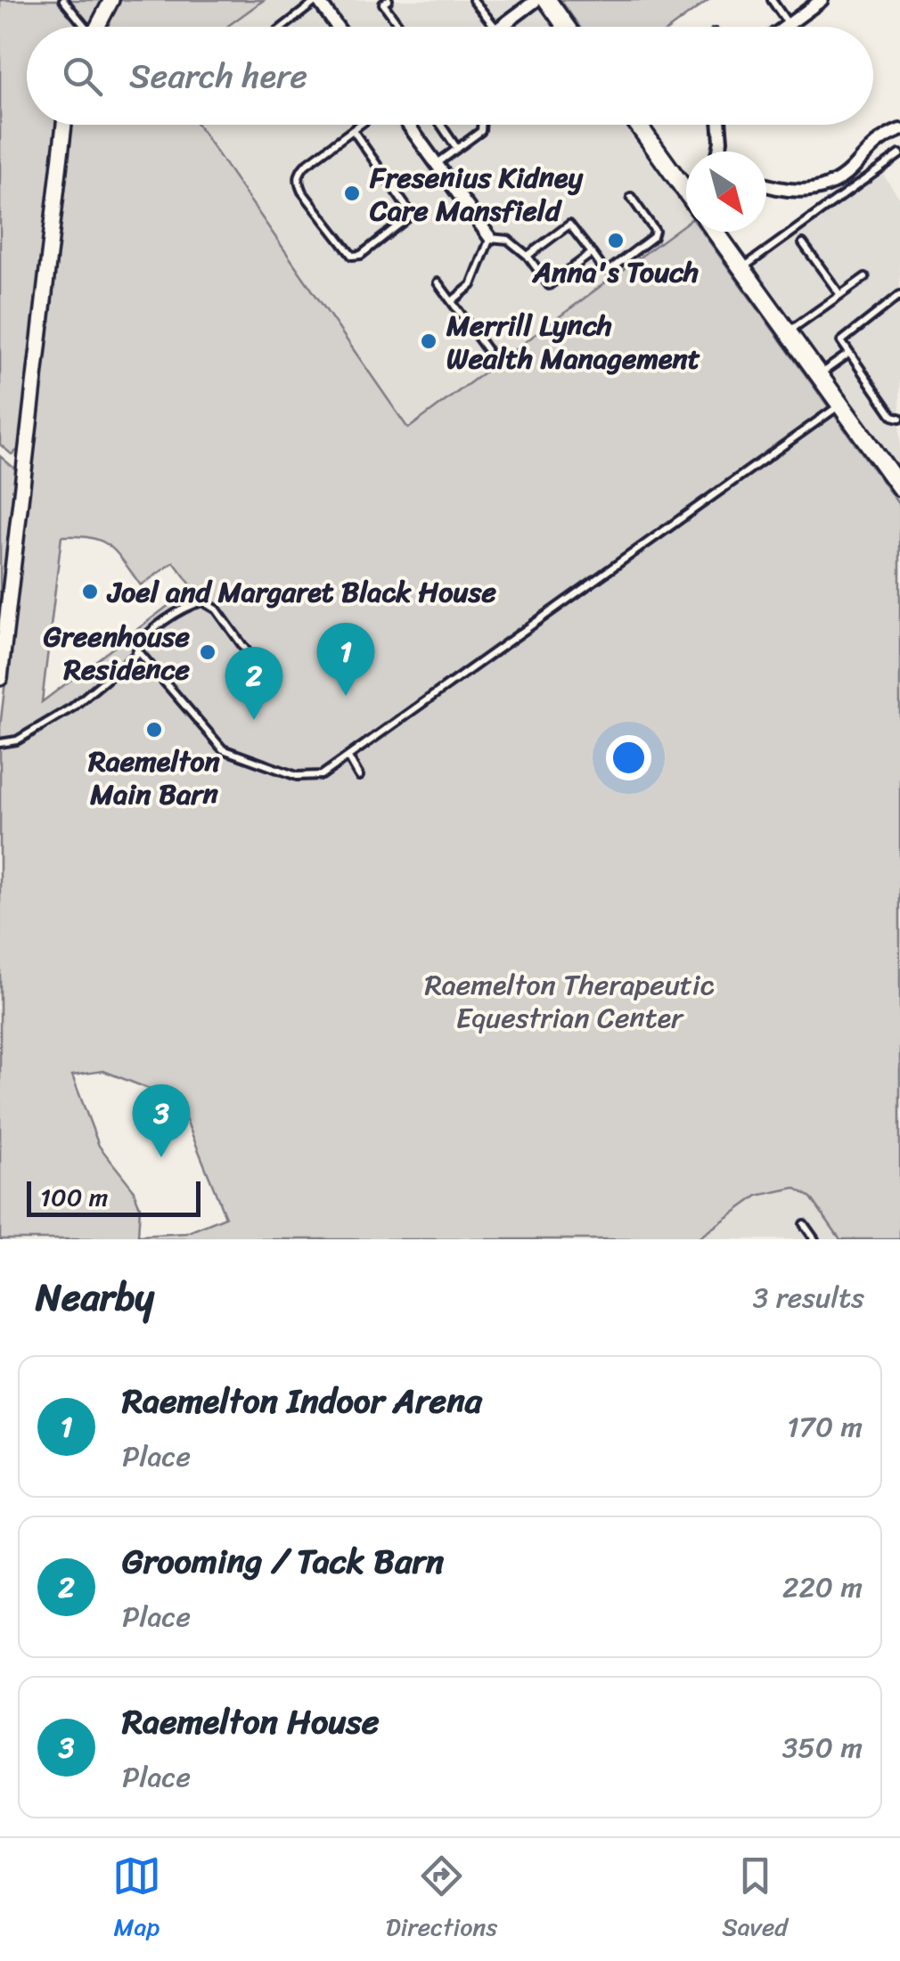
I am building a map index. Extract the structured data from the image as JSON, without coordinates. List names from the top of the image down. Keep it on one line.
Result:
{"parks":["Raemelton Therapeutic Equestrian Center"],"places":["Fresenius Kidney Care Mansfield","Anna's Touch","Merrill Lynch Wealth Management","Joel and Margaret Black House","Greenhouse Residence","Raemelton Main Barn"],"scale_bar":"100 m","north":"bottom right","page":{"search":"Search here","pins":["1","2","3"],"scale":"100 m","heading":["Nearby","3 results"],"list":[{"mark":"1","name":"Raemelton Indoor Arena","note":"Place","value":"170 m"},{"mark":"2","name":"Grooming / Tack Barn","note":"Place","value":"220 m"},{"mark":"3","name":"Raemelton House","note":"Place","value":"350 m"}],"nav":["Map","Directions","Saved"]}}
